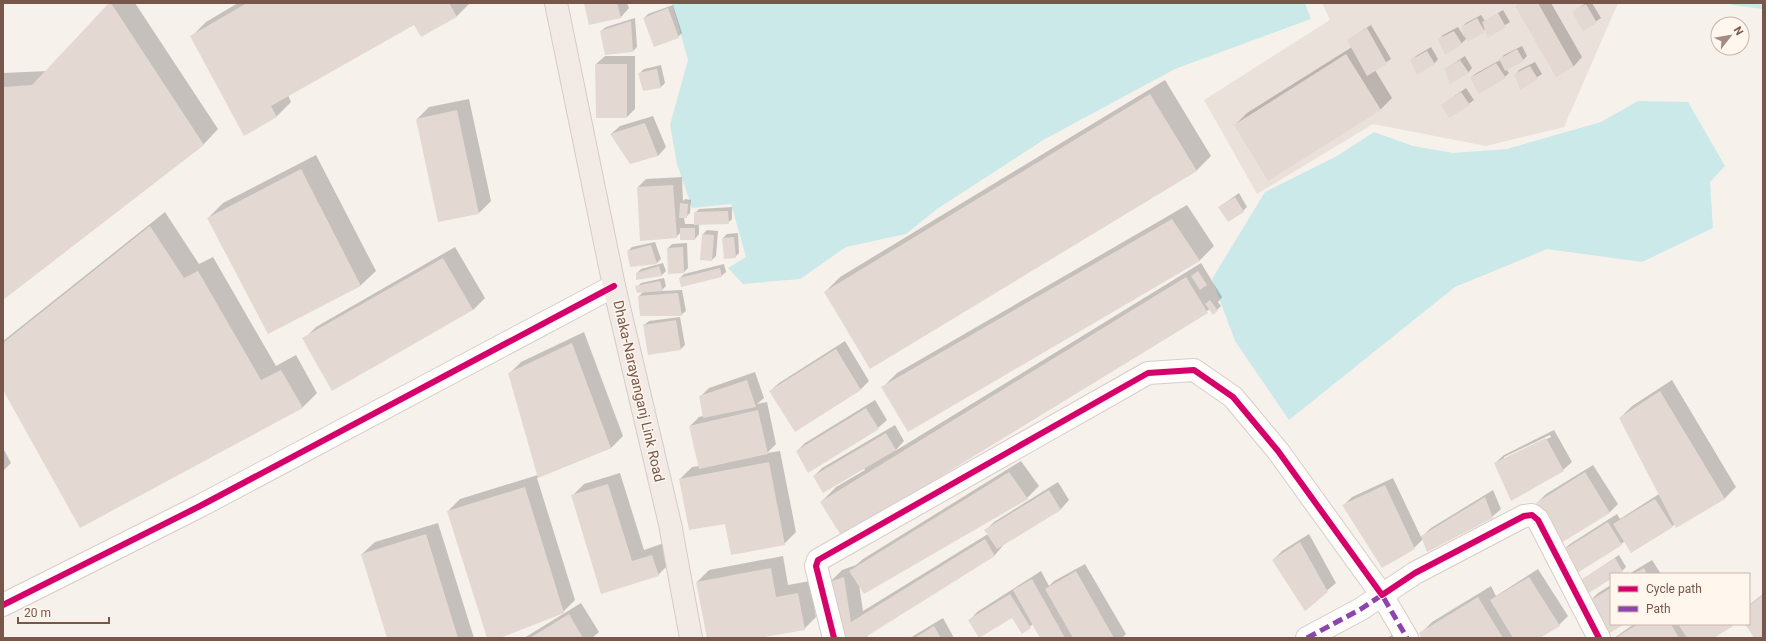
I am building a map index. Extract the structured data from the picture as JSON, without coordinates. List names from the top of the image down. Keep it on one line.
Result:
{"streets":{"highway":["Dhaka-Narayanganj Link Road"]},"legend":["Cycle path","Path"],"scale_bar":"20 m","north":"top right"}
